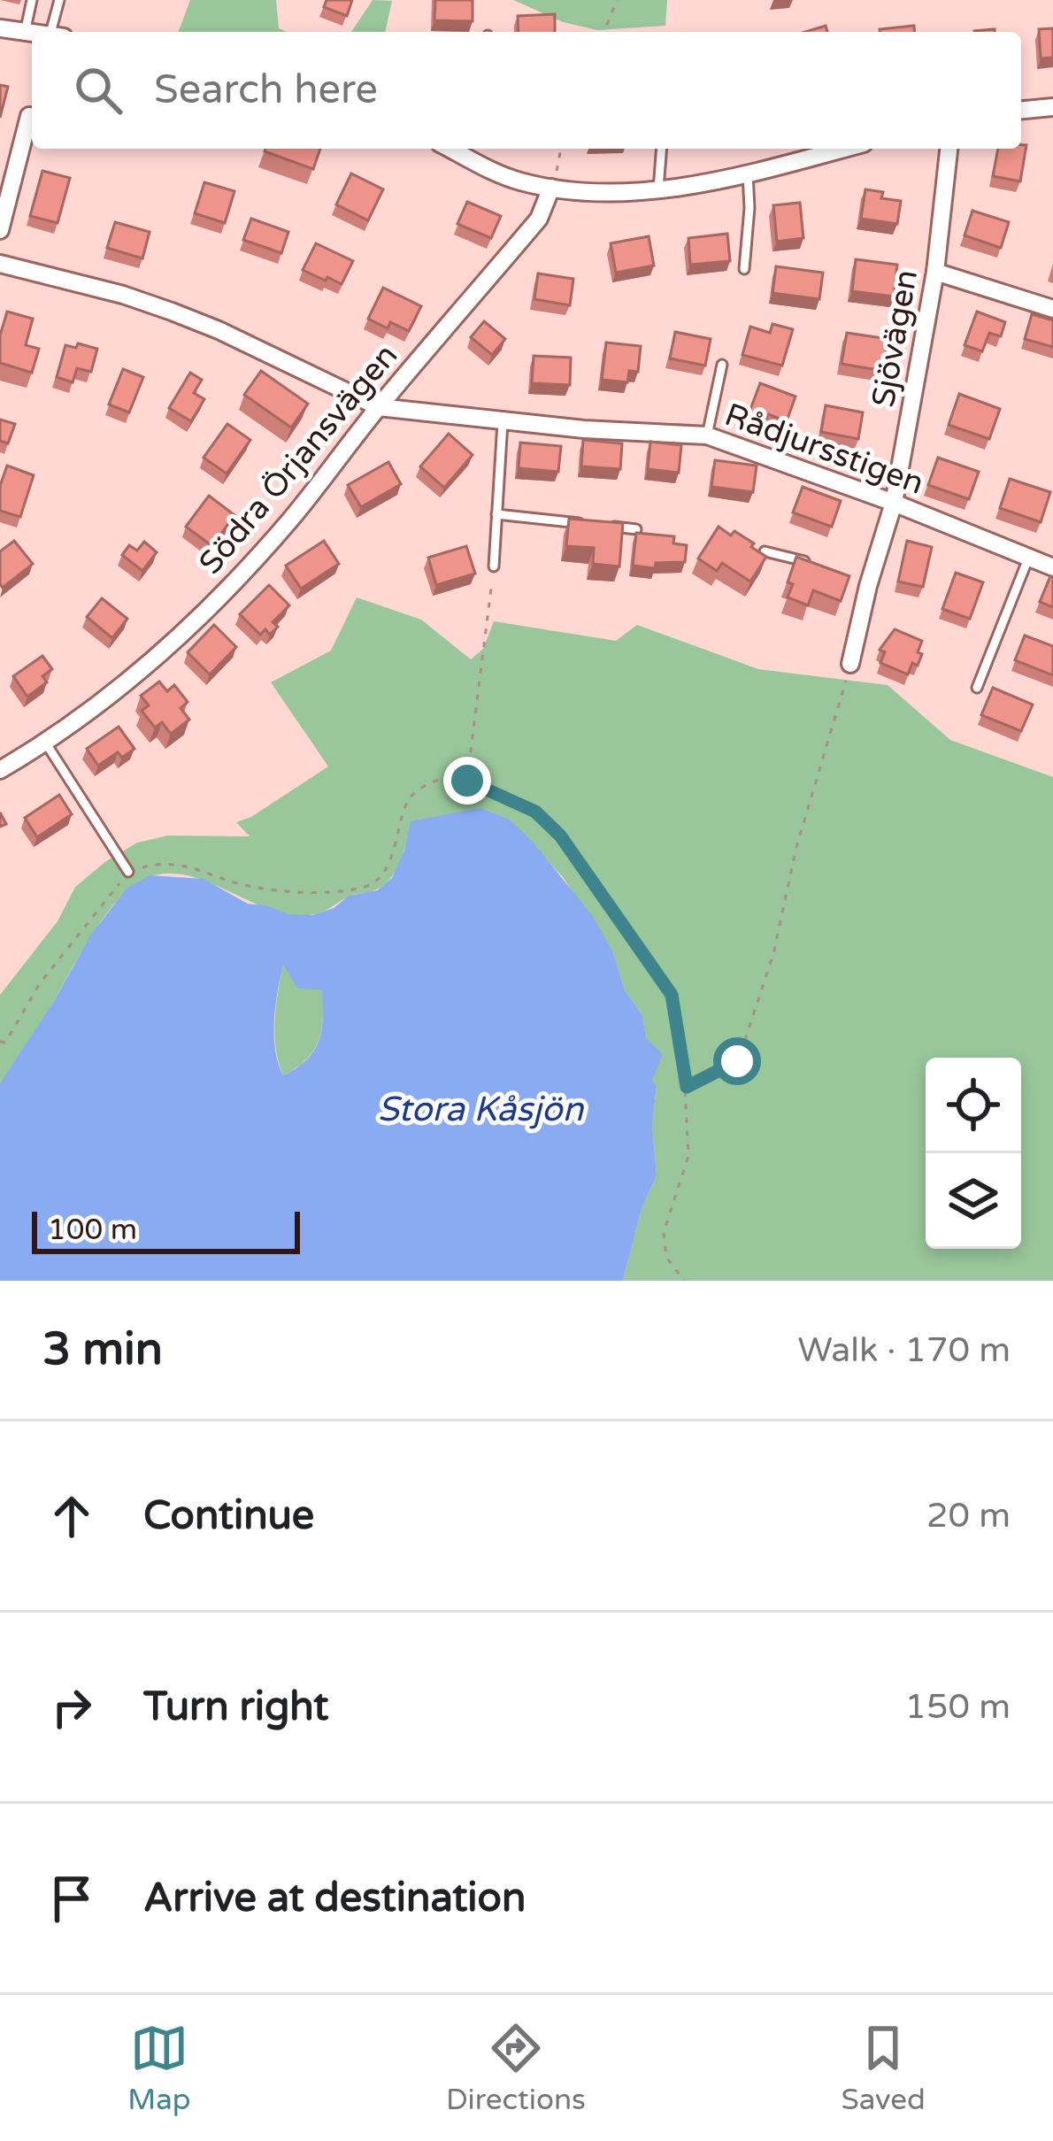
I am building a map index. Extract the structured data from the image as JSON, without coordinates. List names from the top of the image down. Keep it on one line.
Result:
{"streets":{"street":["Sjövägen","Rådjursstigen","Södra Örjansvägen"]},"crossings":[["Sjövägen","Rådjursstigen"],["Rådjursstigen","Södra Örjansvägen"]],"water":["Stora Kåsjön"],"scale_bar":"100 m","page":{"search":"Search here","scale":"100 m","heading":["3 min","Walk · 170 m"],"list":[["Continue","20 m"],["Turn right","150 m"],"Arrive at destination"],"nav":["Map","Directions","Saved"]}}
